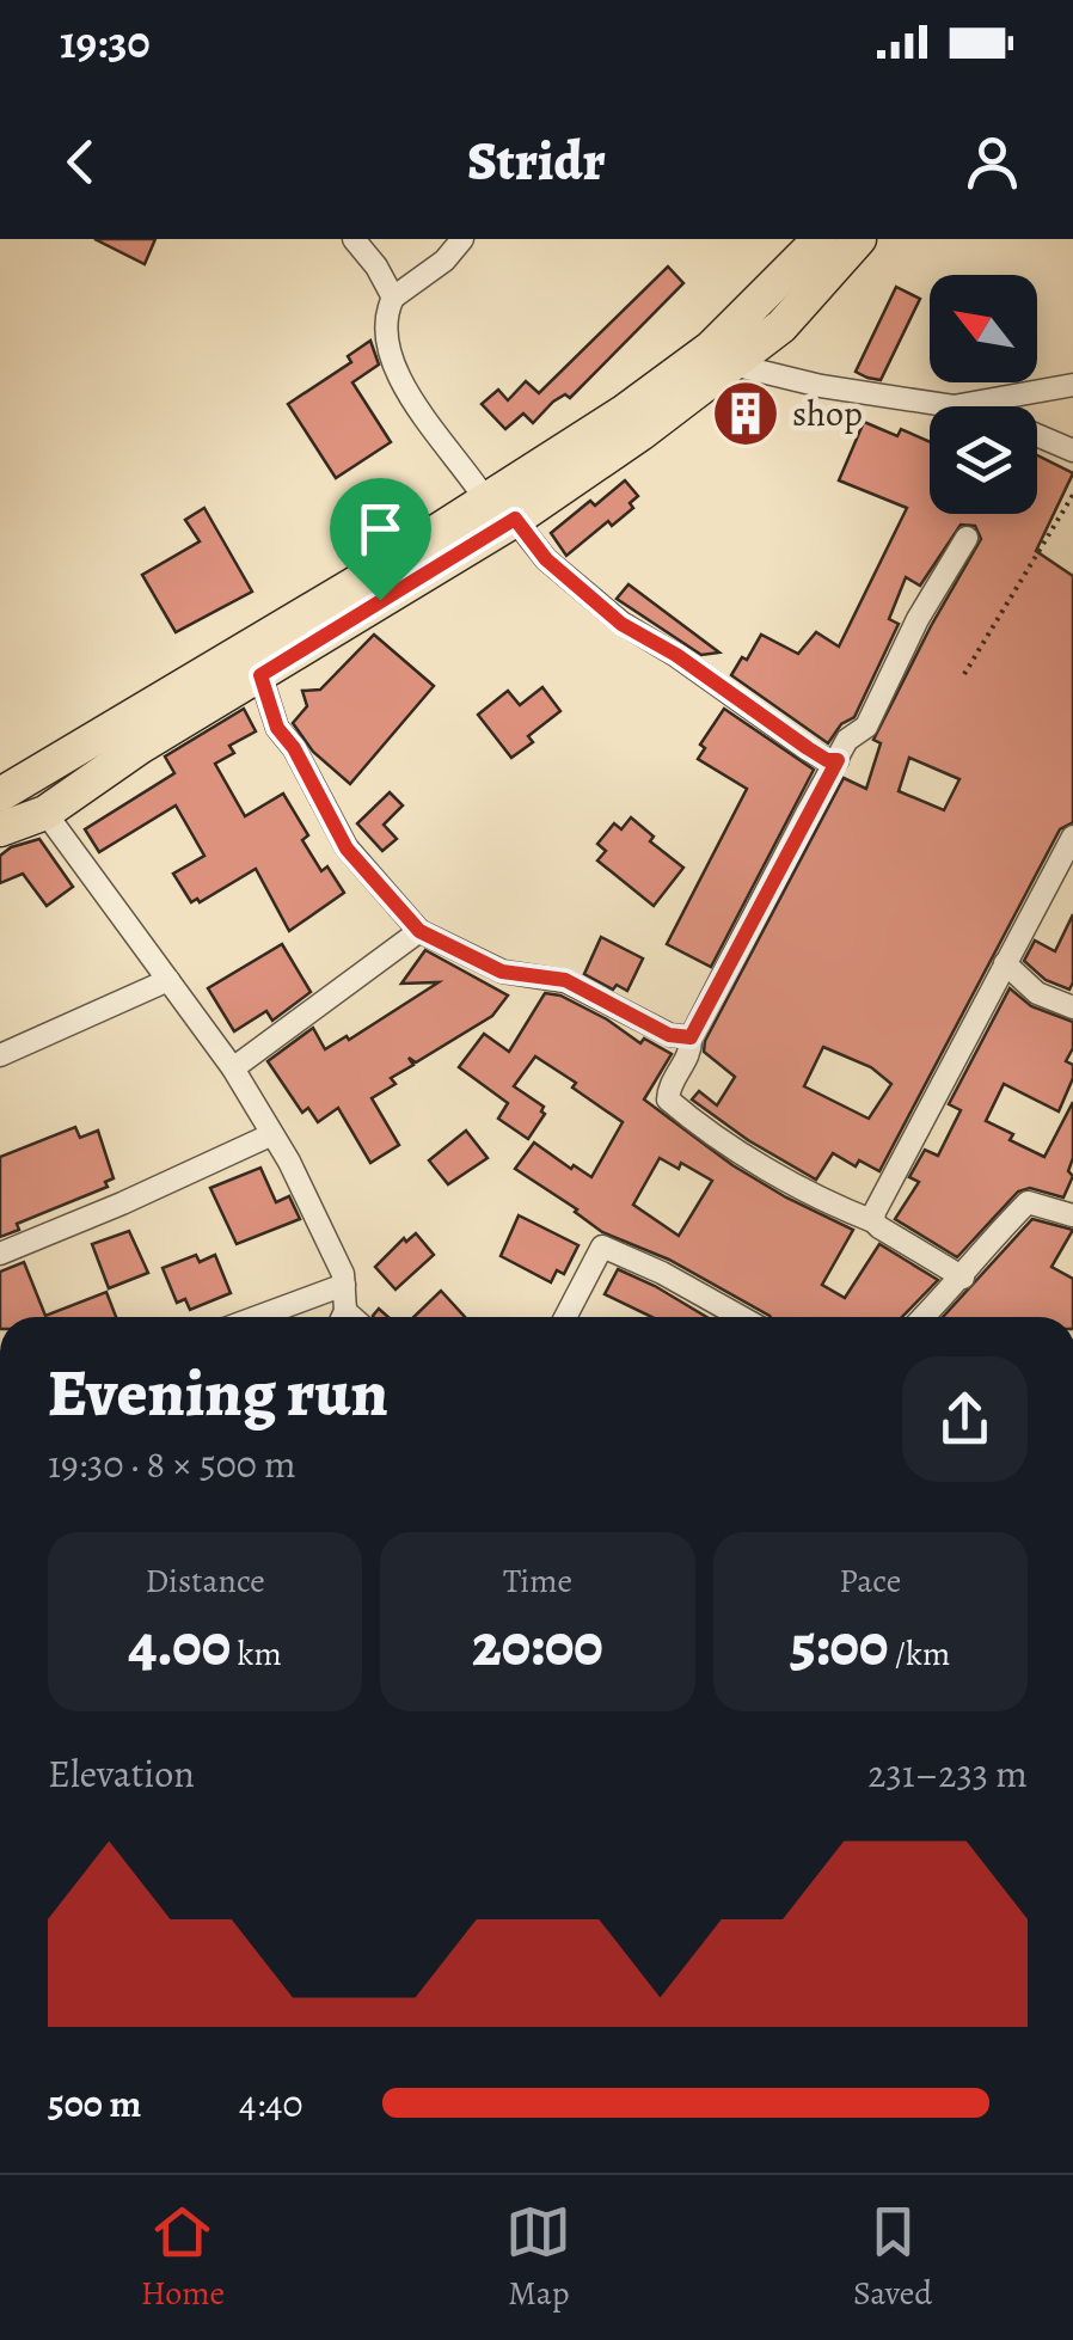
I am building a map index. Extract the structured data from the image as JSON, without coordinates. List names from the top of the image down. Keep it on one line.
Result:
{"places":{"building":["shop"]},"north":"top left","page":{"status":"19:30","header":"Stridr","heading":["Evening run","19:30 · 8 × 500 m"],"stats":[["Distance","4.00 km"],["Time","20:00"],["Pace","5:00 /km"]],"chart":["Elevation","231–233 m"],"list":[{"name":"500 m","note":"4:40"}],"tabs":["Home","Map","Saved"]}}
